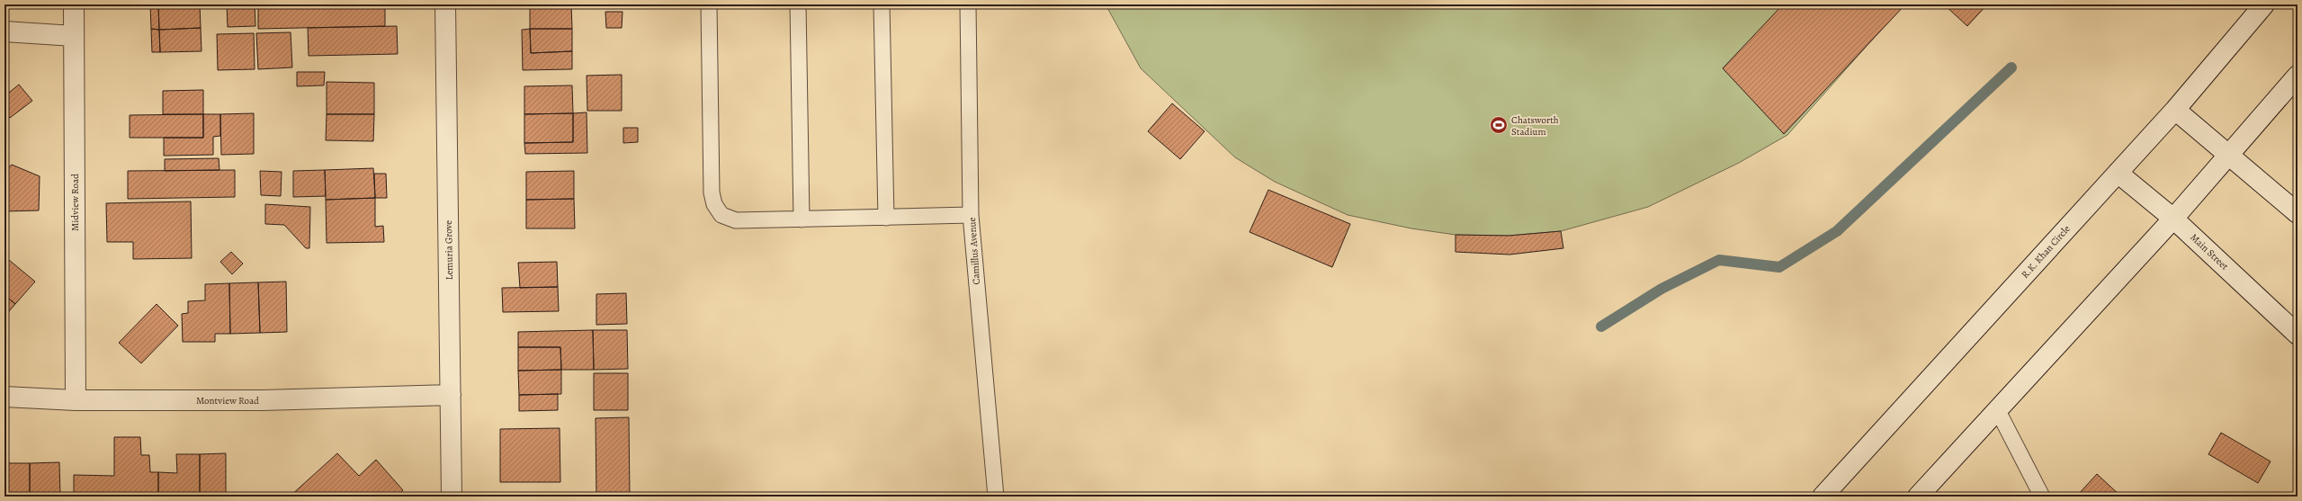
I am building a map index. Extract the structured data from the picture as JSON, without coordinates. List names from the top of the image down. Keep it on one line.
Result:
{"streets":{"street":["Midview Road","Lemuria Grove","R.K. Khan Circle","Main Street","Montview Road"],"lane":["Camillus Avenue"]},"crossings":[["Midview Road","Montview Road"],["Lemuria Grove","Montview Road"],["R.K. Khan Circle","Main Street"]],"places":{"sports":["Chatsworth Stadium"]}}
